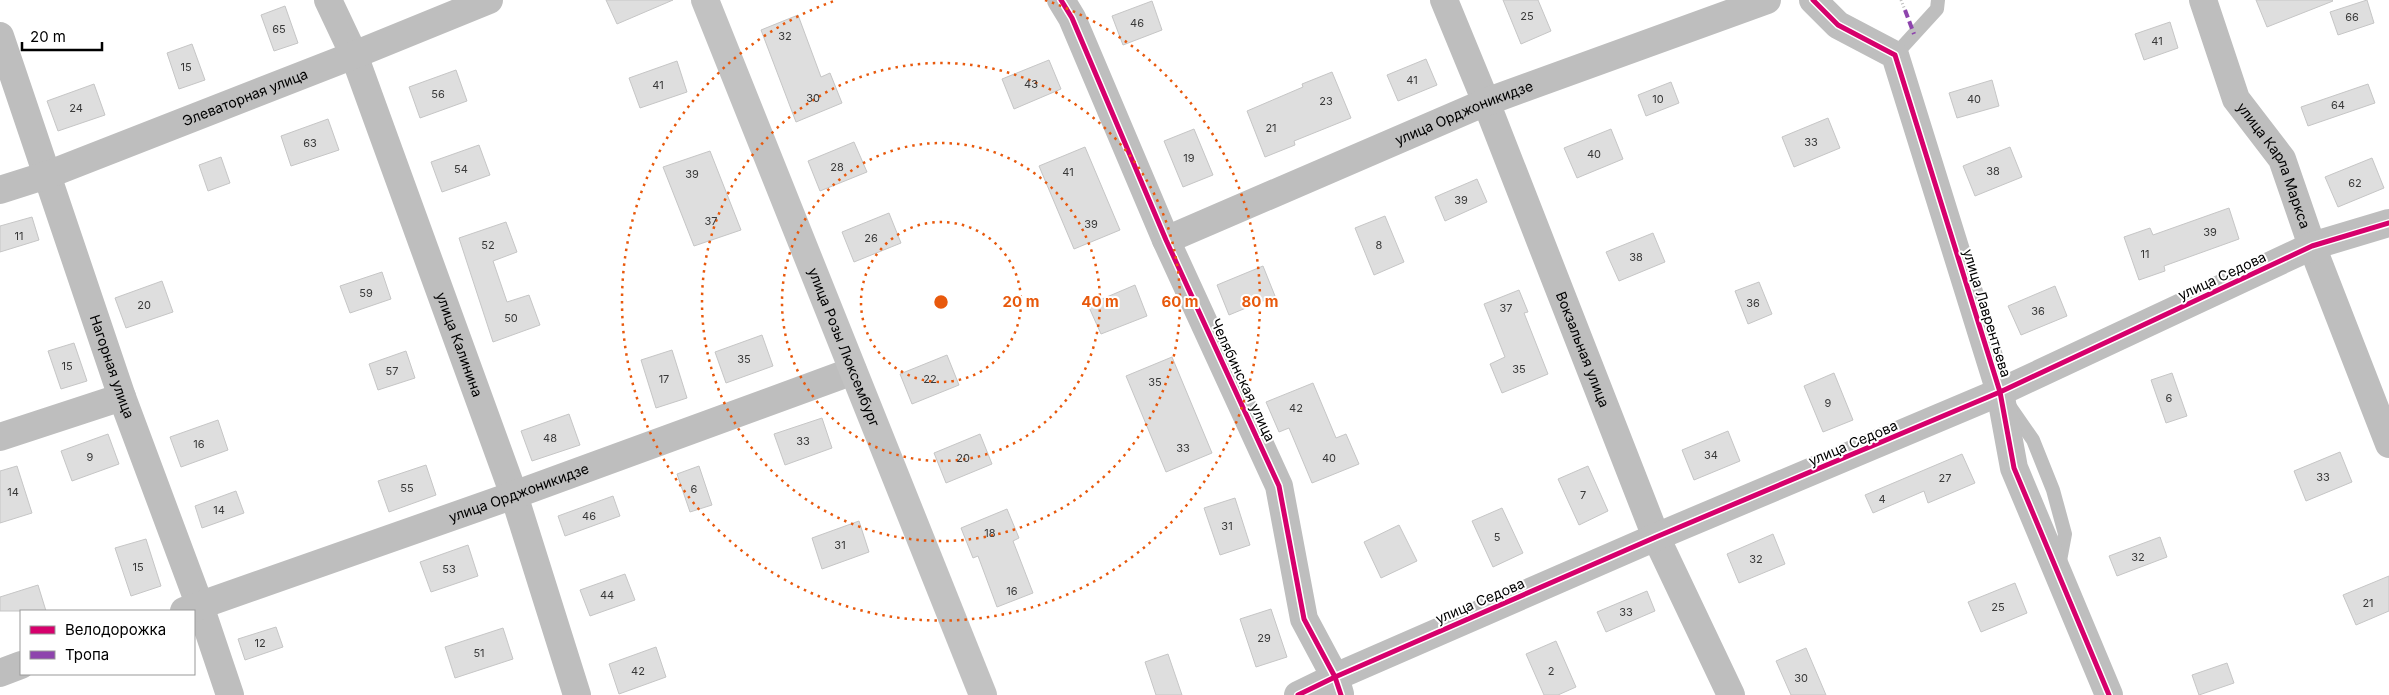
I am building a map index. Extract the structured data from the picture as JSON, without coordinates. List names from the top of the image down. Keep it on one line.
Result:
{"streets":{"street":["Элеваторная улица","улица Орджоникидзе","улица Карла Маркса","улица Седова","улица Лаврентьева","улица Калинина","улица Розы Люксембург","Вокзальная улица","Нагорная улица","Челябинская улица"]},"crossings":[["Элеваторная улица","улица Калинина"],["Элеваторная улица","Нагорная улица"],["улица Орджоникидзе","улица Калинина"],["улица Орджоникидзе","улица Розы Люксембург"],["улица Орджоникидзе","Вокзальная улица"],["улица Орджоникидзе","Нагорная улица"],["улица Орджоникидзе","Челябинская улица"],["улица Карла Маркса","улица Седова"],["улица Седова","улица Лаврентьева"],["улица Седова","Вокзальная улица"],["улица Седова","Челябинская улица"]],"house_numbers":["25","66","46","65","32","41","15","41","43","41","56","30","10","40","23","64","24","21","33","63","40","19","28","54","38","41","39","62","39","37","39","39","11","26","52","8","11","38","59","36","20","37","36","50","35","15","35","57","17","22","35","6","9","42","48","33","16","33","34","9","20","40","33","27","55","6","14","7","4","14","46","31","18","5","31","32","32","15","53","16","44","21","25","33","29","12","51","42","2","30"],"legend":["Велодорожка","Тропа"],"scale_bar":"20 m","rings":["20 m","40 m","60 m","80 m"]}
